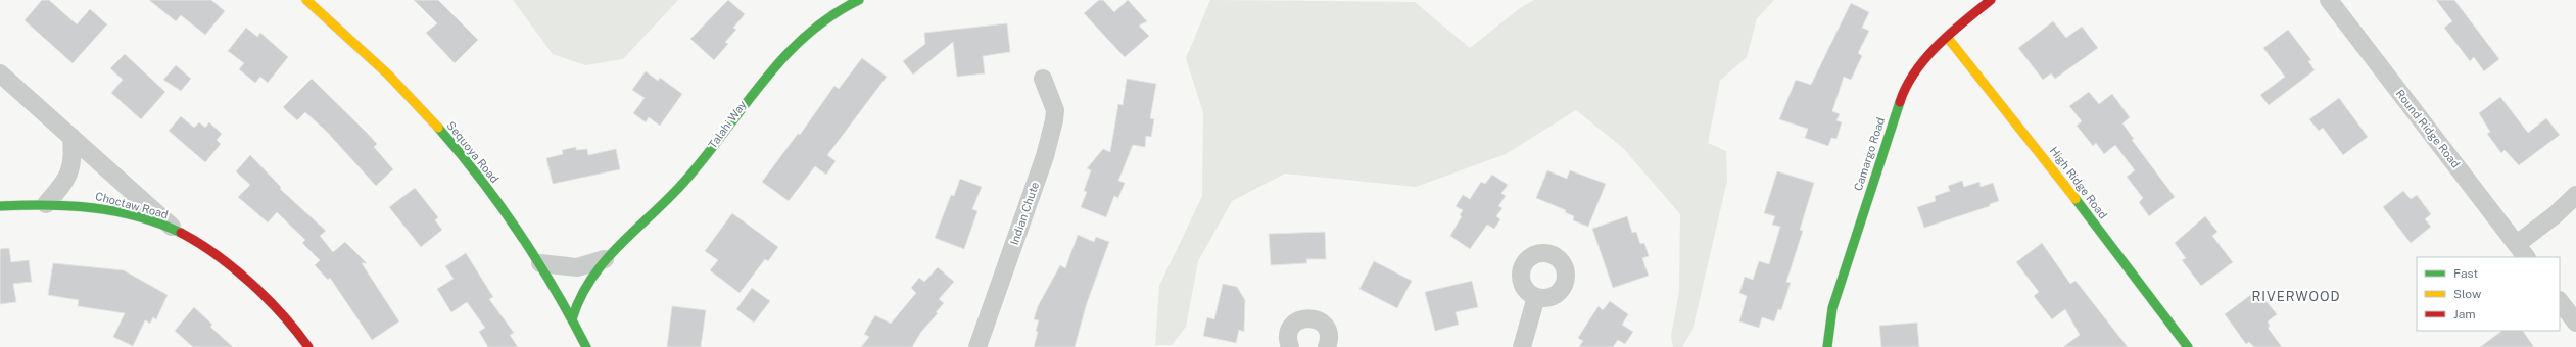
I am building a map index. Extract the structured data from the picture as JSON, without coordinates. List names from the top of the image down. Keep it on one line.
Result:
{"streets":{"street":["Talahi Way","Round Ridge Road","Sequoya Road","Camargo Road","High Ridge Road","Choctaw Road","Indian Chute"]},"crossings":[["Talahi Way","Sequoya Road"],["Camargo Road","High Ridge Road"]],"districts":["RIVERWOOD"],"legend":["Fast","Slow","Jam"]}
